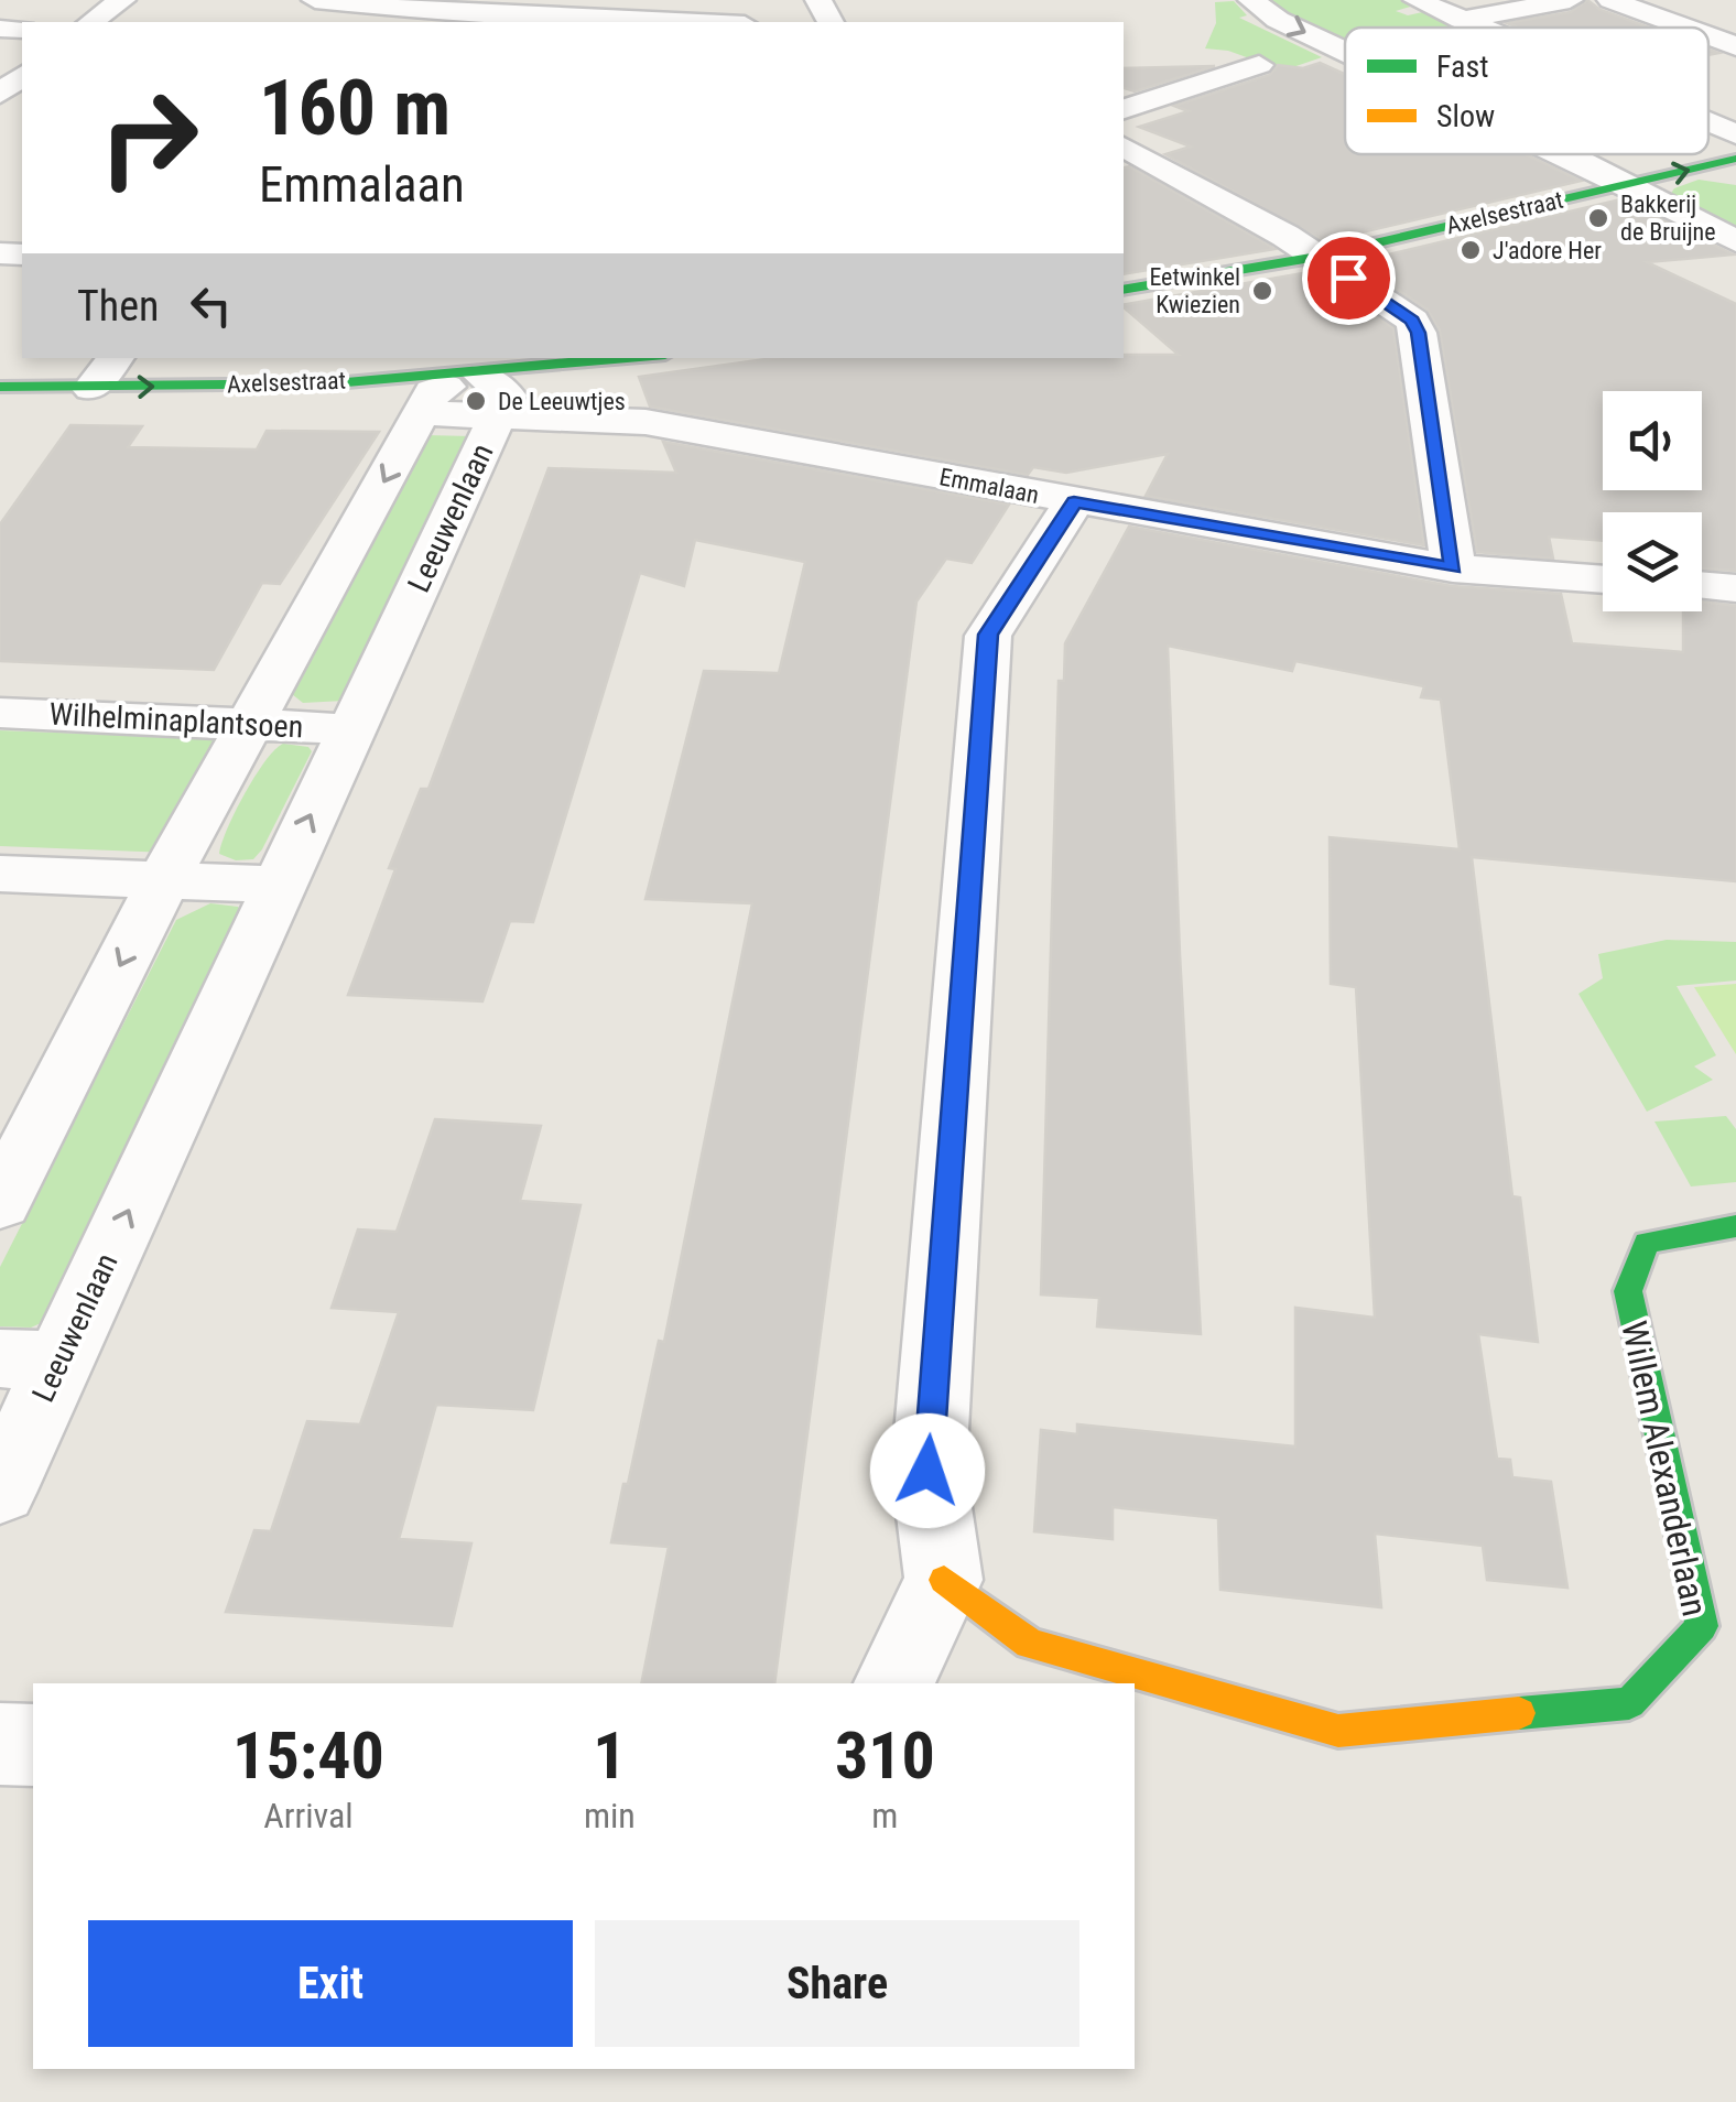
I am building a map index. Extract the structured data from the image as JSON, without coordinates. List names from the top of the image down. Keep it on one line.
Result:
{"streets":{"street":["Axelsestraat","Emmalaan","Leeuwenlaan","Wilhelminaplantsoen","Willem Alexanderlaan"]},"crossings":[["Axelsestraat","Emmalaan"],["Axelsestraat","Leeuwenlaan"],["Emmalaan","Leeuwenlaan"],["Leeuwenlaan","Wilhelminaplantsoen"]],"places":["Bakkerij de Bruijne","J'adore Her","Eetwinkel Kwiezien","De Leeuwtjes"],"legend":["Fast","Slow"],"page":{"turn":["160 m","Emmalaan"],"then":"Then","eta":["15:40","Arrival","1","min","310","m"],"buttons":["Exit","Share"]}}
